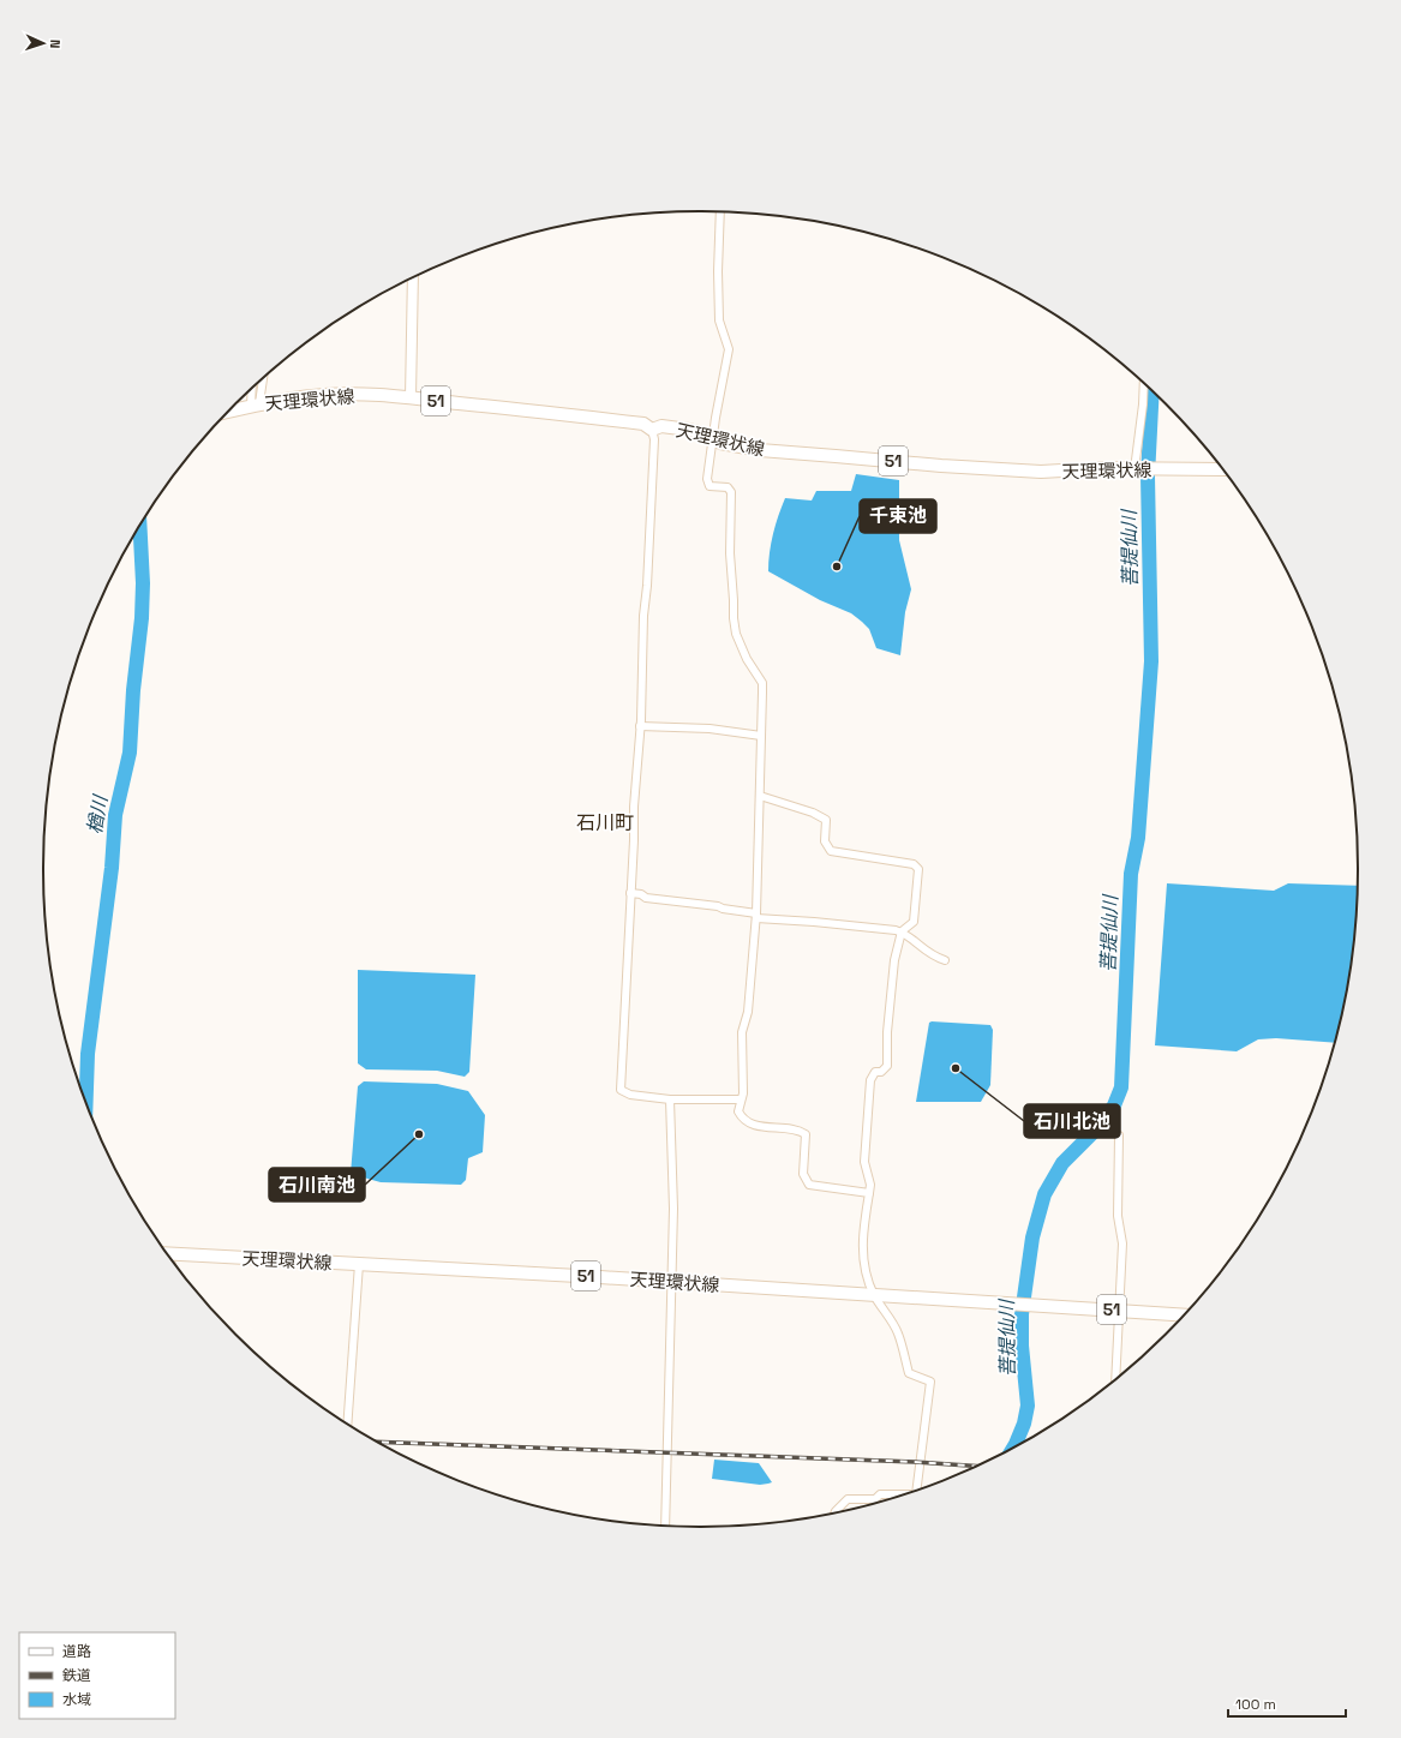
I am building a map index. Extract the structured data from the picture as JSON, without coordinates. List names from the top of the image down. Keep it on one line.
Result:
{"streets":{"main road":["天理環状線","51"]},"districts":["石川町"],"water":["菩提仙川","楢川"],"places":["千束池","石川北池","石川南池"],"legend":["道路","鉄道","水域"],"scale_bar":"100 m","north":"right"}
